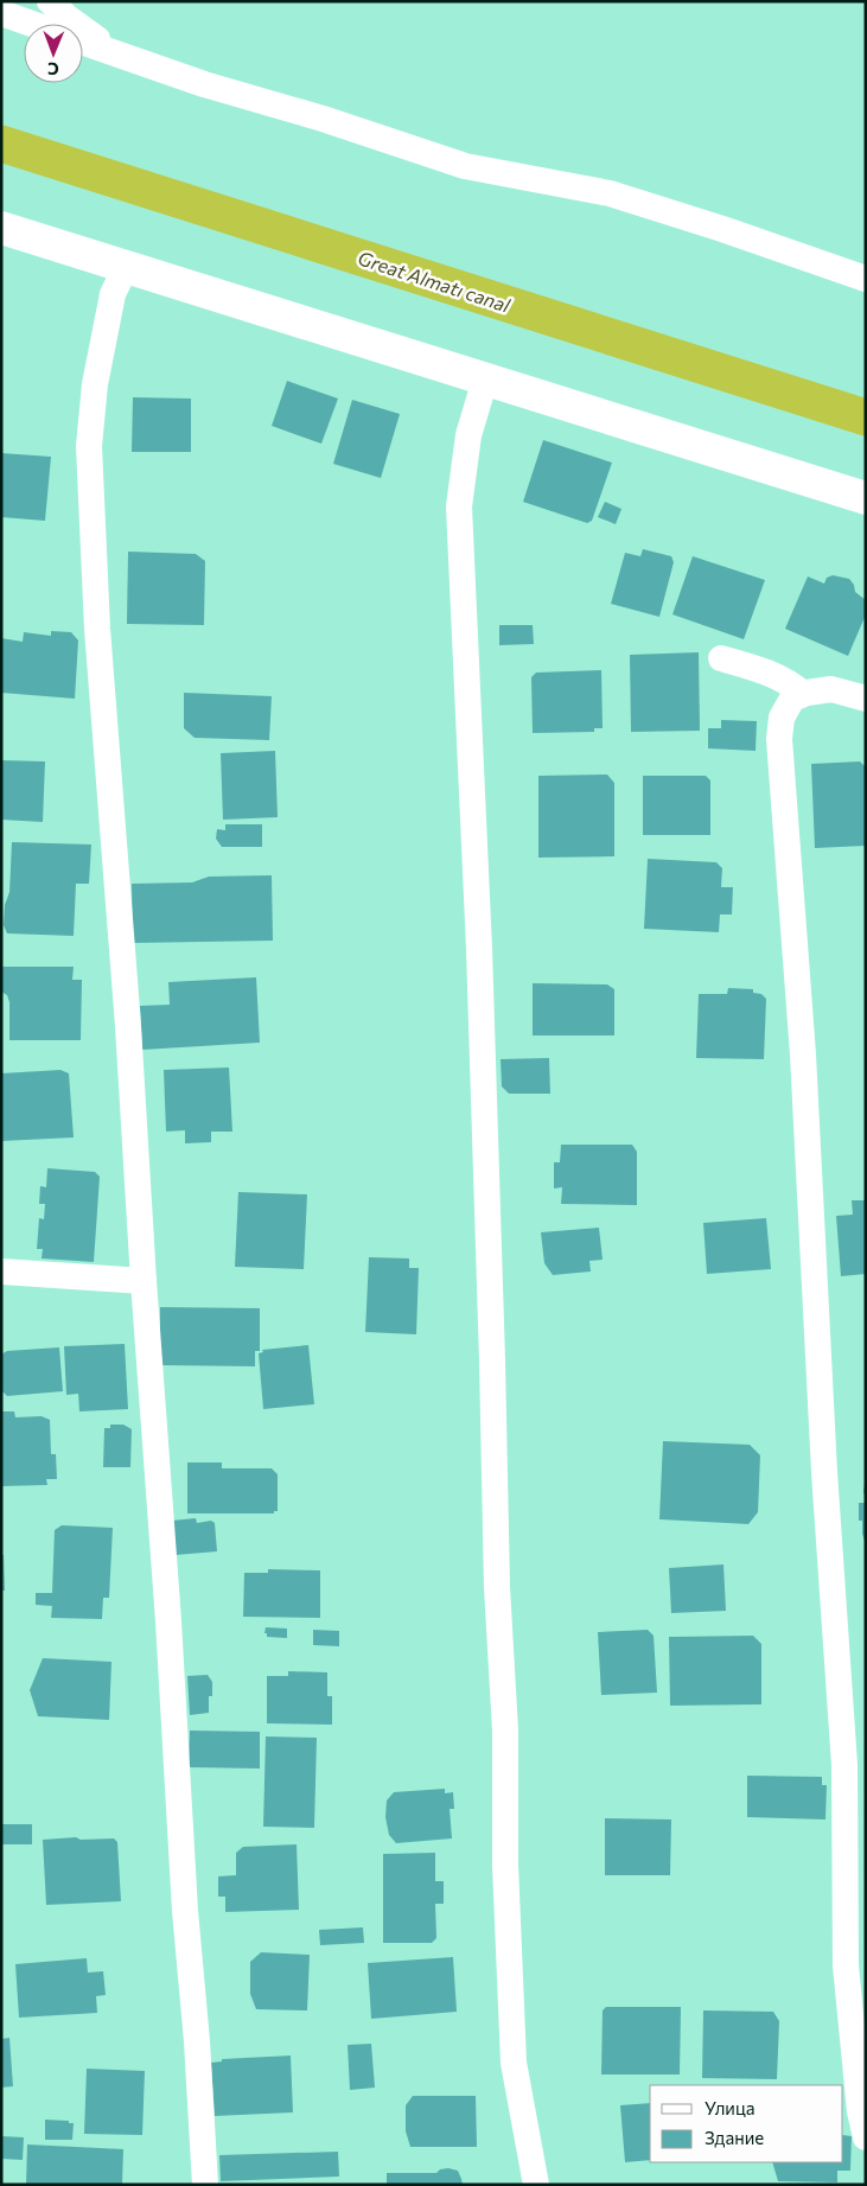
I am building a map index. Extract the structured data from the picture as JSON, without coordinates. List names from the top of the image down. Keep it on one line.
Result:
{"water":["Great Almatı canal"],"legend":["Улица","Здание"],"north":"bottom"}
